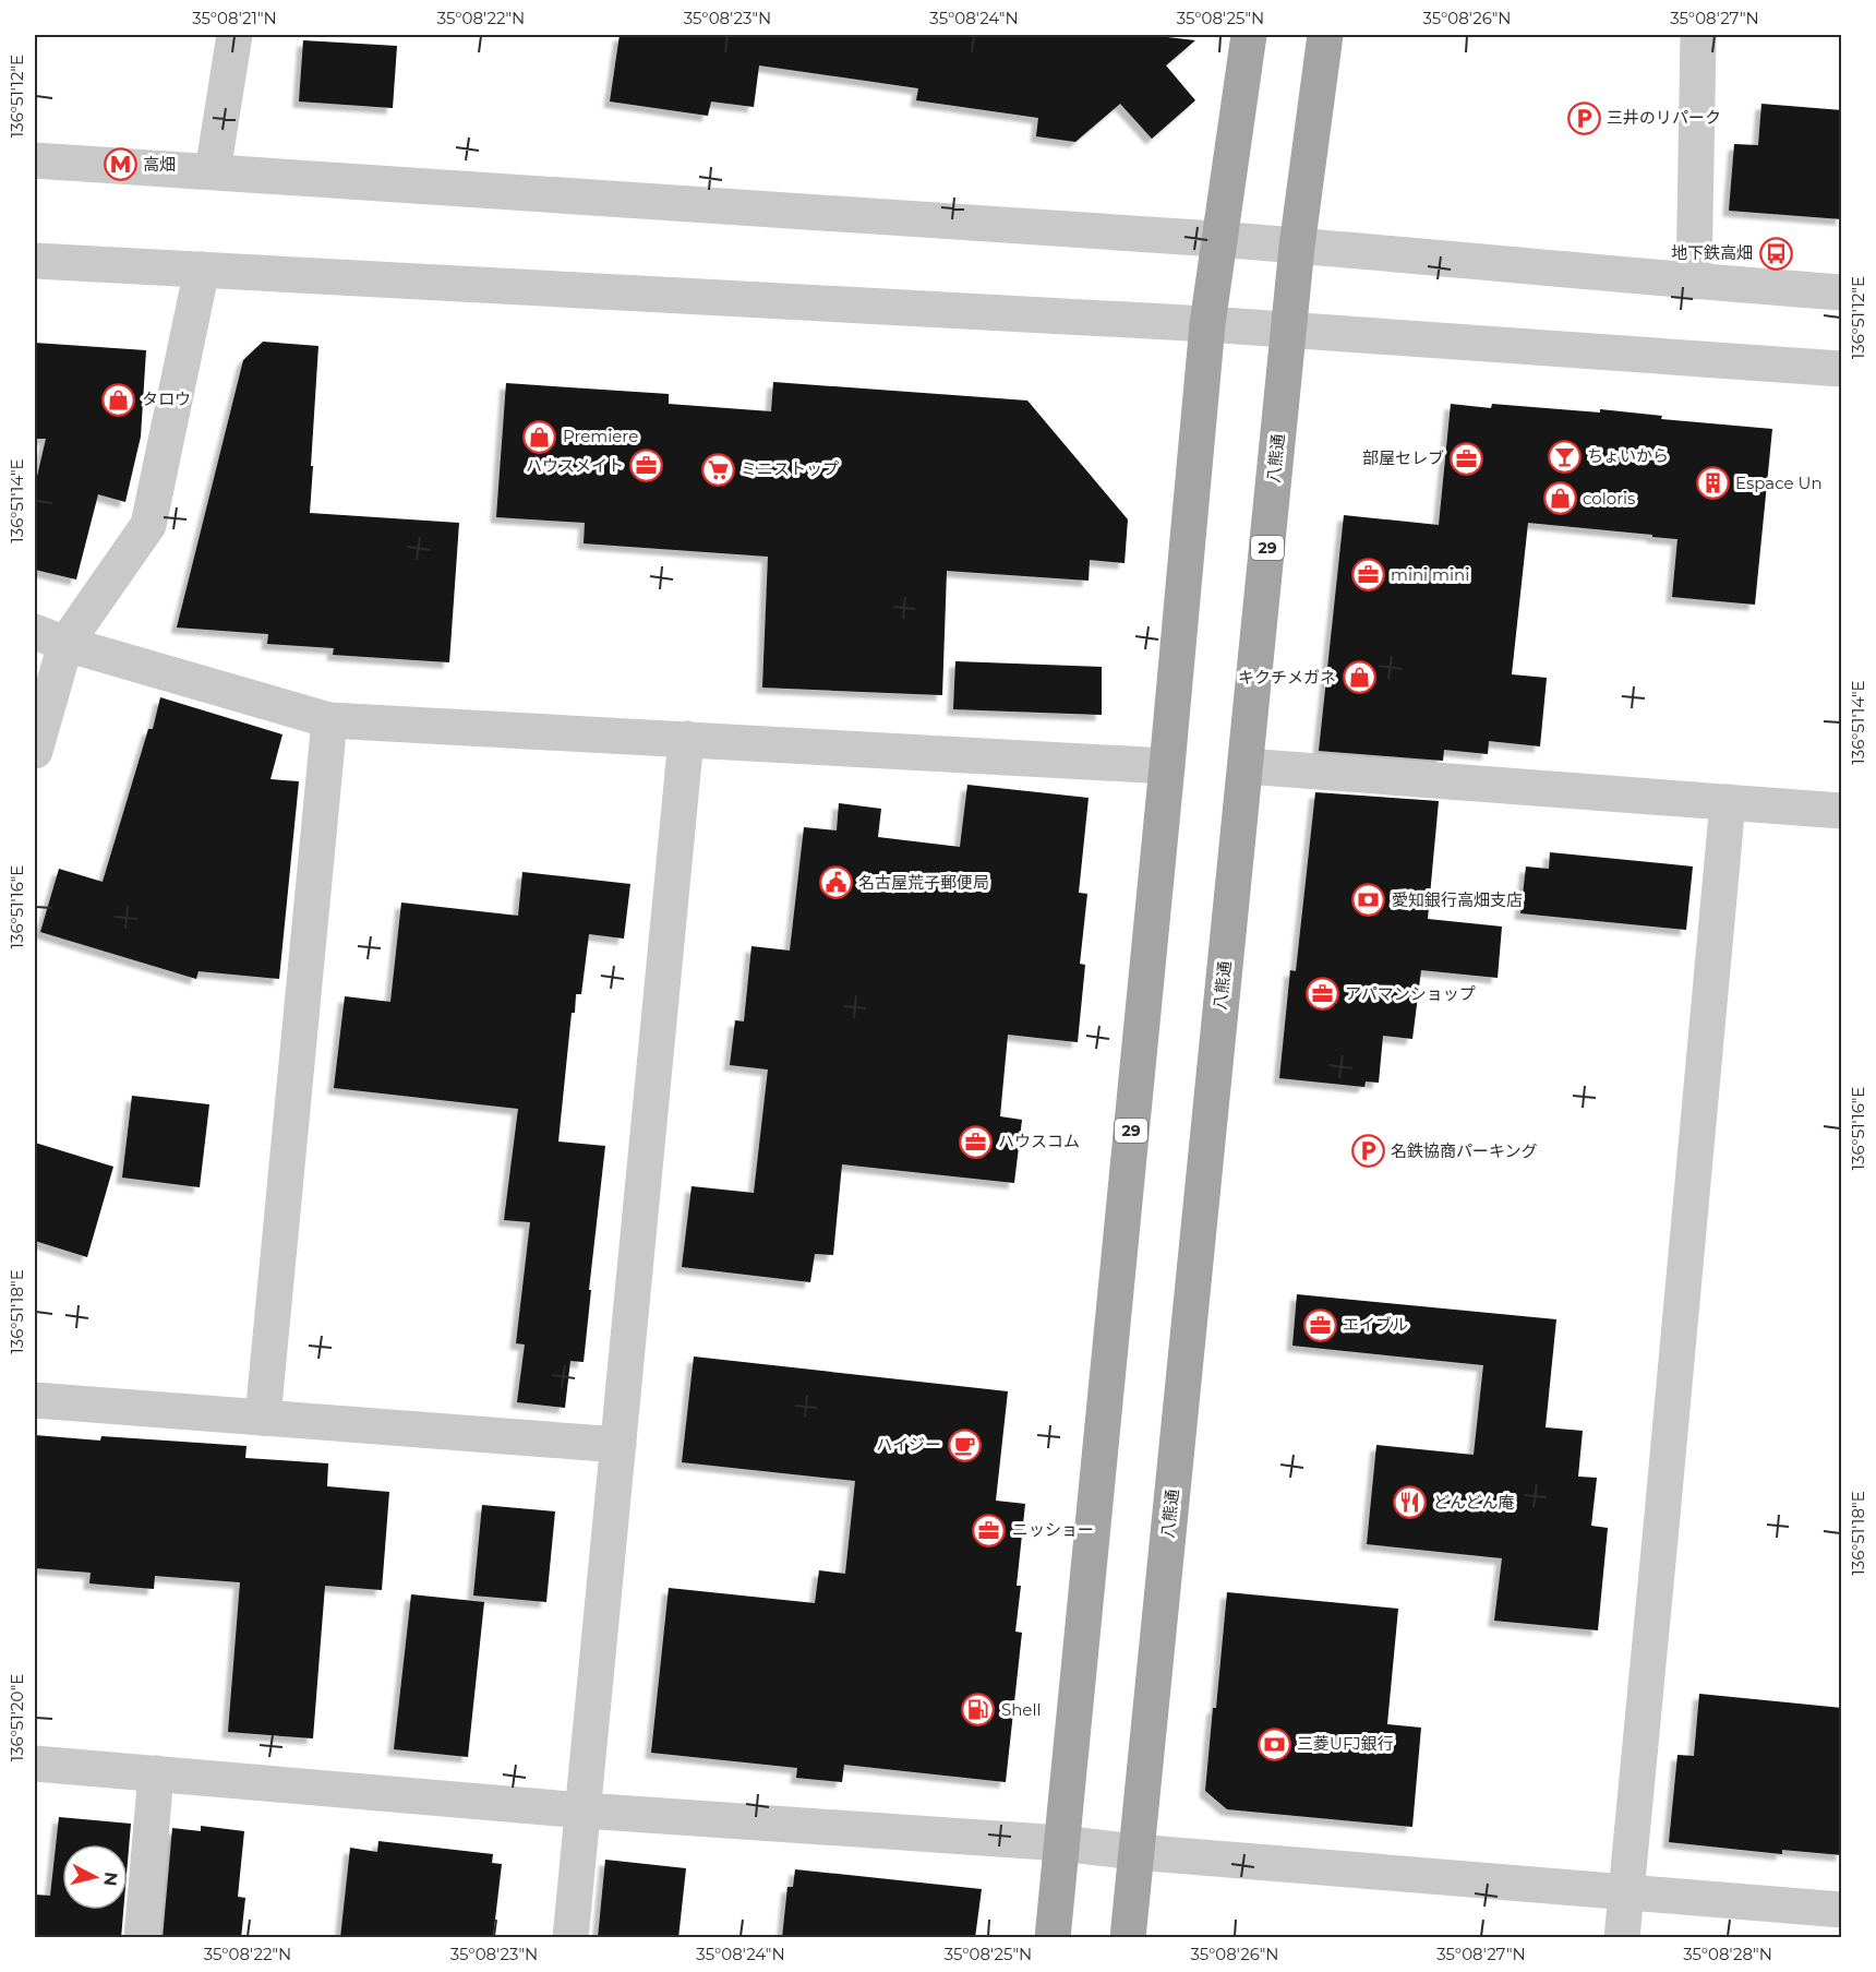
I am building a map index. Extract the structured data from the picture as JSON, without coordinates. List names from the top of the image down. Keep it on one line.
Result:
{"streets":{"main road":["八熊通","29"]},"places":{"parking":["三井のリパーク","名鉄協商パーキング"],"metro station":["高畑"],"bus stop":["地下鉄高畑"],"shop":["タロウ","Premiere","coloris","キクチメガネ"],"bar":["ちょいから"],"office":["部屋セレブ","ハウスメイト","mini mini","アパマンショップ","ハウスコム","エイブル","ニッショー"],"supermarket":["ミニストップ"],"building":["Espace Un"],"public building":["名古屋荒子郵便局"],"bank":["愛知銀行高畑支店","三菱UFJ銀行"],"cafe":["ハイジー"],"restaurant":["どんどん庵"],"fuel station":["Shell"]},"north":"right","coordinates":["35°08'21\"N","35°08'22\"N","35°08'23\"N","35°08'24\"N","35°08'25\"N","35°08'26\"N","35°08'27\"N","136°51'12\"E","136°51'14\"E","136°51'16\"E","136°51'18\"E","136°51'20\"E","35°08'28\"N"]}
